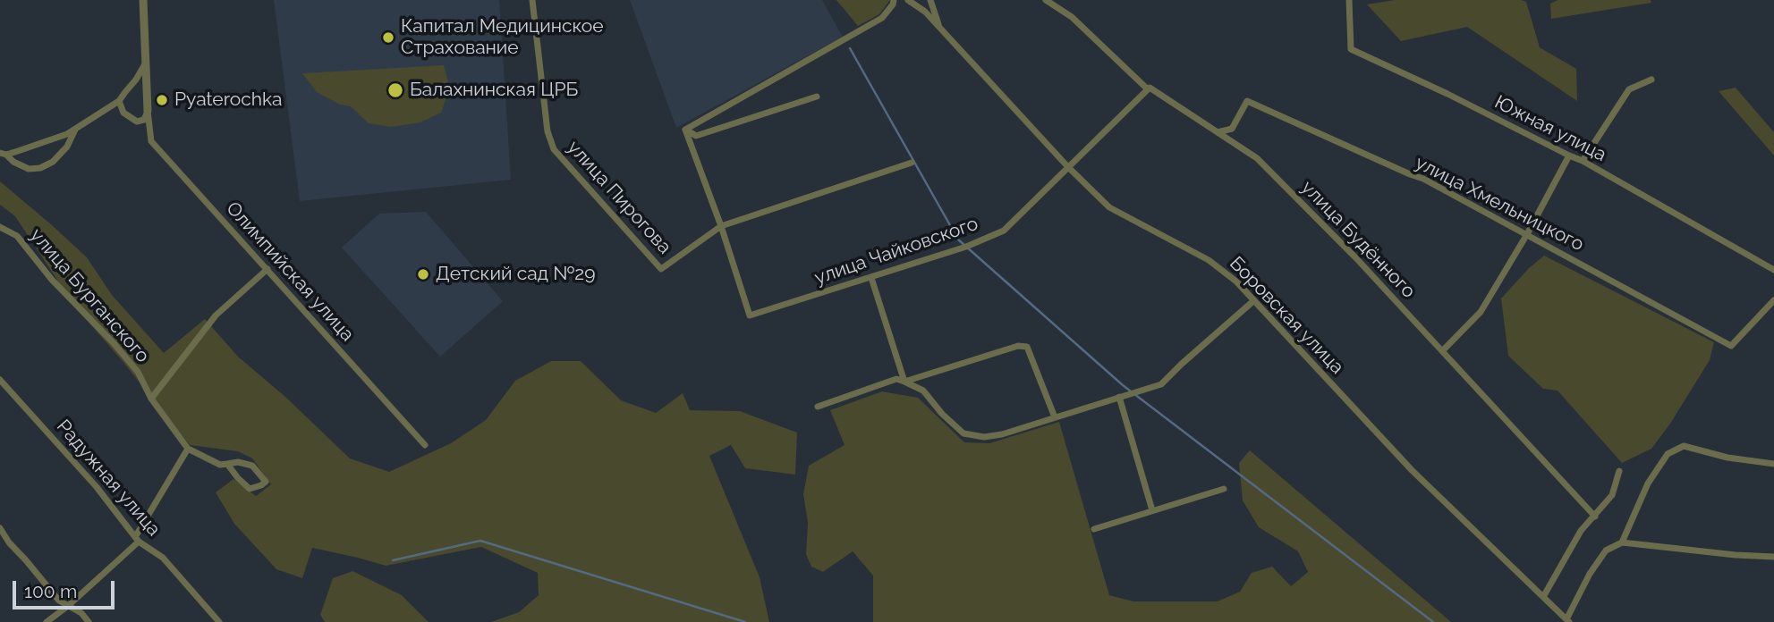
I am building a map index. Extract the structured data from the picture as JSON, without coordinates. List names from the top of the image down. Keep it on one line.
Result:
{"streets":{"street":["Южная улица","улица Пирогова","улица Хмельницкого","улица Будённого","улица Чайковского","Олимпийская улица","улица Бурганского","Боровская улица","Радужная улица"]},"crossings":[["улица Пирогова","улица Чайковского"],["улица Хмельницкого","улица Будённого"],["улица Будённого","улица Чайковского"],["улица Чайковского","Боровская улица"]],"places":["Капитал Медицинское Страхование","Балахнинская ЦРБ","Pyaterochka","Детский сад №29"],"scale_bar":"100 m"}
